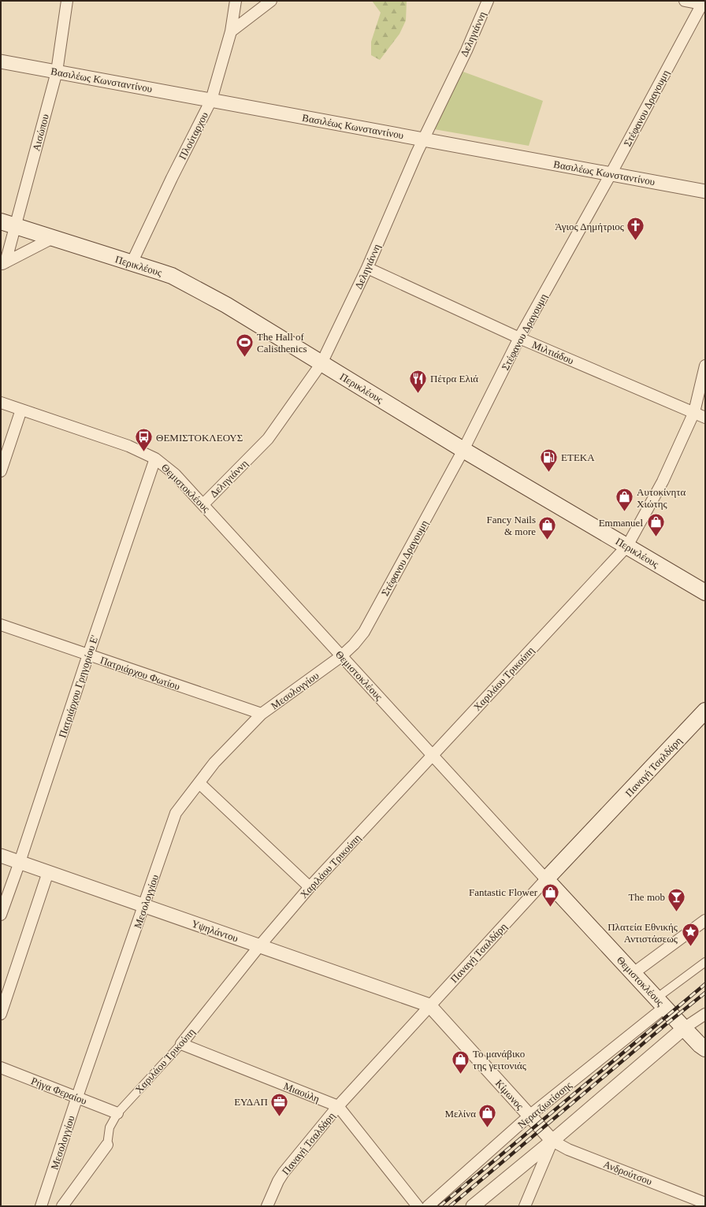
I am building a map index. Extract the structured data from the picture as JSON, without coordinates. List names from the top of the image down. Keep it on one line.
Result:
{"streets":{"main road":["Περικλέους","Θεμιστοκλέους","Παναγή Τσαλδάρη"],"street":["Δεληγιάννη","Βασιλέως Κωνσταντίνου","Στέφανου Δραγουμη","Αισώπου","Πλούταρχου","Μιλτιάδου","Πατριάρχου Φωτίου","Χαριλάου Τρικούπη","Πατριάρχου Γρηγορίου Ε'","Μεσολογγίου","Υψηλάντου","Ρήγα Φεραίου","Μιαούλη","Κίμωνος","Νερατζιωτίσσης","Ανδρούτσου"]},"crossings":[["Δεληγιάννη","Βασιλέως Κωνσταντίνου"],["Δεληγιάννη","Περικλέους"],["Δεληγιάννη","Μιλτιάδου"],["Δεληγιάννη","Θεμιστοκλέους"],["Βασιλέως Κωνσταντίνου","Στέφανου Δραγουμη"],["Βασιλέως Κωνσταντίνου","Αισώπου"],["Βασιλέως Κωνσταντίνου","Πλούταρχου"],["Στέφανου Δραγουμη","Περικλέους"],["Στέφανου Δραγουμη","Μιλτιάδου"],["Στέφανου Δραγουμη","Θεμιστοκλέους"],["Στέφανου Δραγουμη","Μεσολογγίου"],["Αισώπου","Περικλέους"],["Πλούταρχου","Περικλέους"],["Περικλέους","Χαριλάου Τρικούπη"],["Μιλτιάδου","Χαριλάου Τρικούπη"],["Θεμιστοκλέους","Χαριλάου Τρικούπη"],["Θεμιστοκλέους","Πατριάρχου Γρηγορίου Ε'"],["Θεμιστοκλέους","Μεσολογγίου"],["Θεμιστοκλέους","Παναγή Τσαλδάρη"],["Θεμιστοκλέους","Νερατζιωτίσσης"],["Πατριάρχου Φωτίου","Πατριάρχου Γρηγορίου Ε'"],["Πατριάρχου Φωτίου","Μεσολογγίου"],["Χαριλάου Τρικούπη","Υψηλάντου"],["Χαριλάου Τρικούπη","Ρήγα Φεραίου"],["Χαριλάου Τρικούπη","Μιαούλη"],["Πατριάρχου Γρηγορίου Ε'","Υψηλάντου"],["Μεσολογγίου","Υψηλάντου"],["Μεσολογγίου","Ρήγα Φεραίου"],["Παναγή Τσαλδάρη","Υψηλάντου"],["Παναγή Τσαλδάρη","Μιαούλη"],["Παναγή Τσαλδάρη","Κίμωνος"],["Υψηλάντου","Κίμωνος"],["Κίμωνος","Νερατζιωτίσσης"],["Κίμωνος","Ανδρούτσου"]],"places":{"church":["Άγιος Δημήτριος"],"sports":["The Hall of Calisthenics"],"restaurant":["Πέτρα Ελιά"],"bus stop":["ΘΕΜΙΣΤΟΚΛΕΟΥΣ"],"fuel station":["ΕΤΕΚΑ"],"shop":["Αυτοκίνητα Χιώτης","Emmanuel","Fancy Nails & more","Fantastic Flower","Το μανάβικο της γειτονιάς","Μελίνα"],"bar":["The mob"],"place":["Πλατεία Εθνικής Αντιστάσεως"],"office":["ΕΥΔΑΠ"]}}
